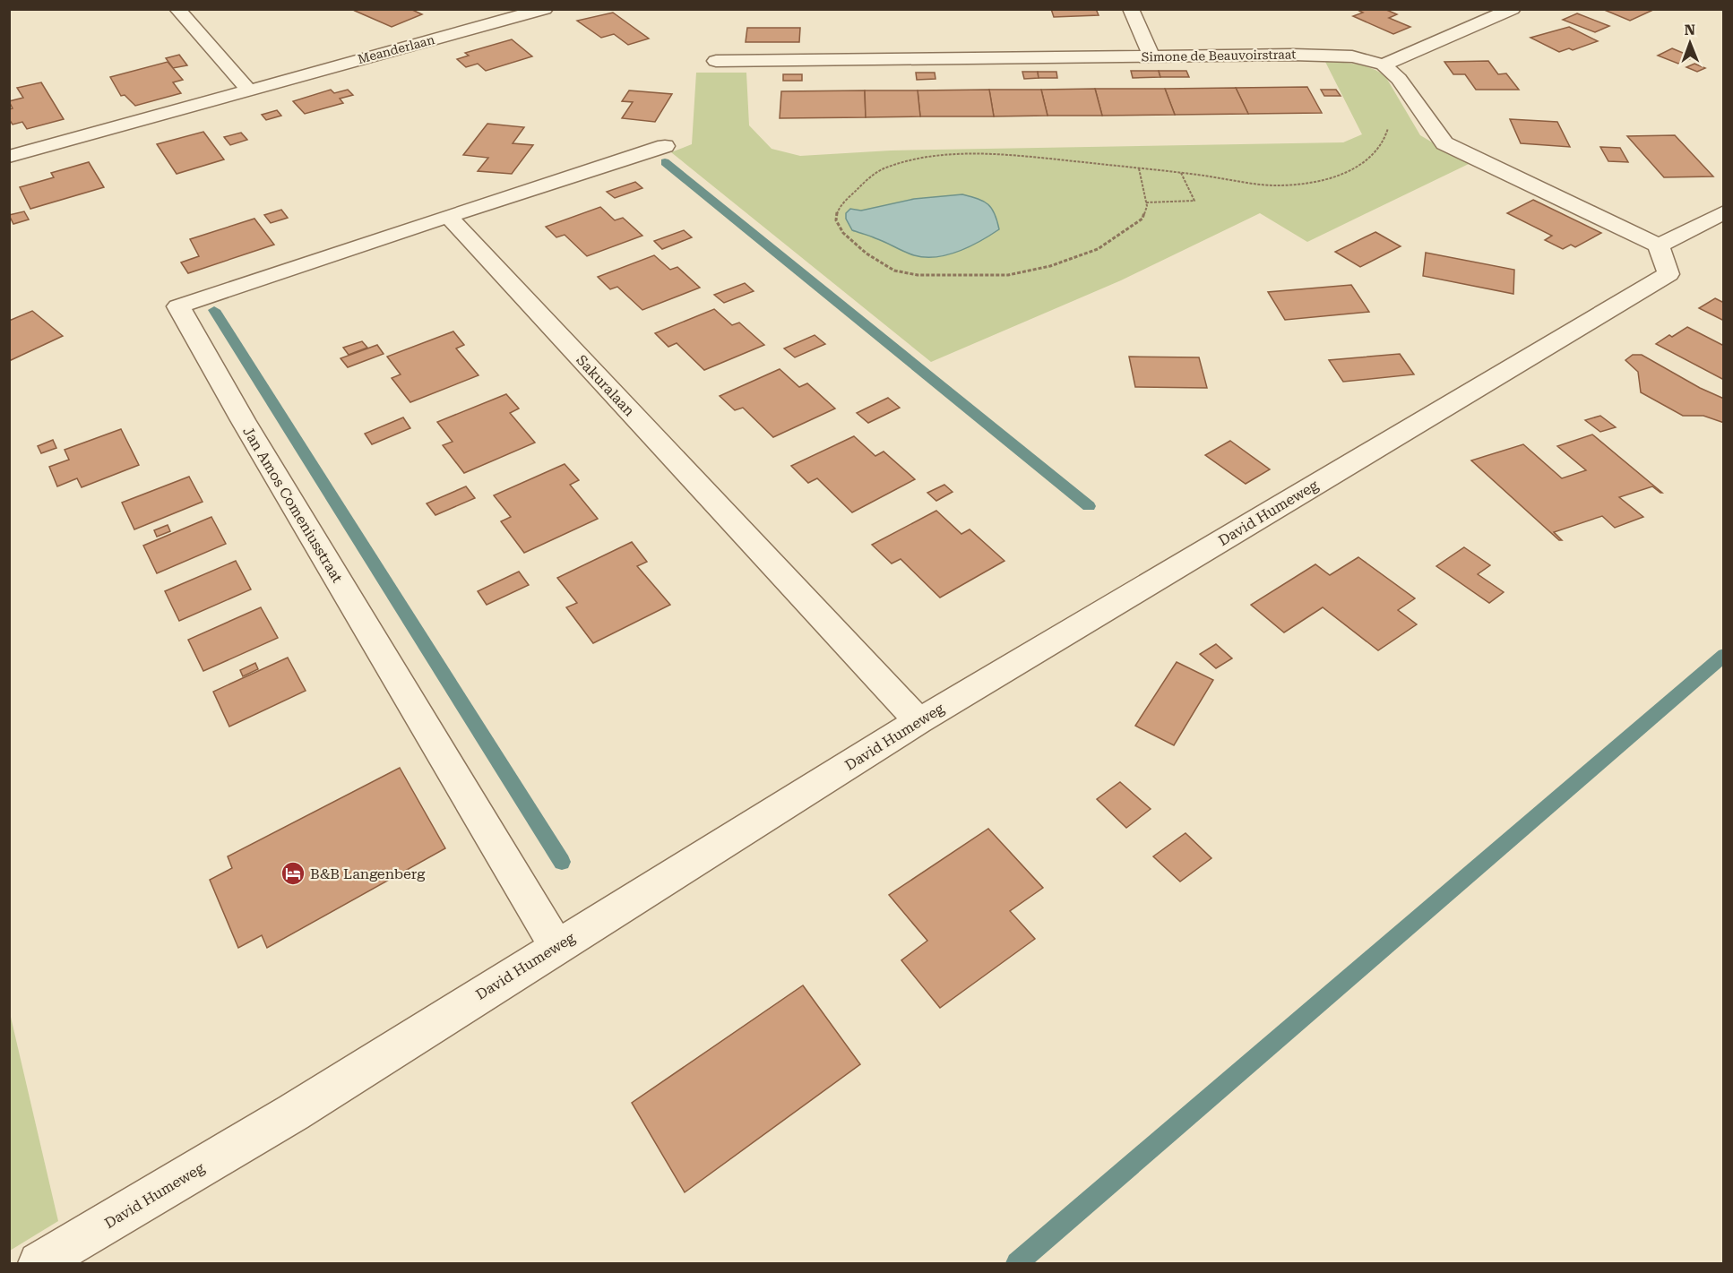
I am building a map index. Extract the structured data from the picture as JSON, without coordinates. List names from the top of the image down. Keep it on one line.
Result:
{"streets":{"street":["Meanderlaan","Simone de Beauvoirstraat","Sakuralaan","Jan Amos Comeniusstraat","David Humeweg"]},"crossings":[["Sakuralaan","Jan Amos Comeniusstraat"],["Sakuralaan","David Humeweg"],["Jan Amos Comeniusstraat","David Humeweg"]],"places":{"hotel":["B&B Langenberg"]},"north":"top"}
